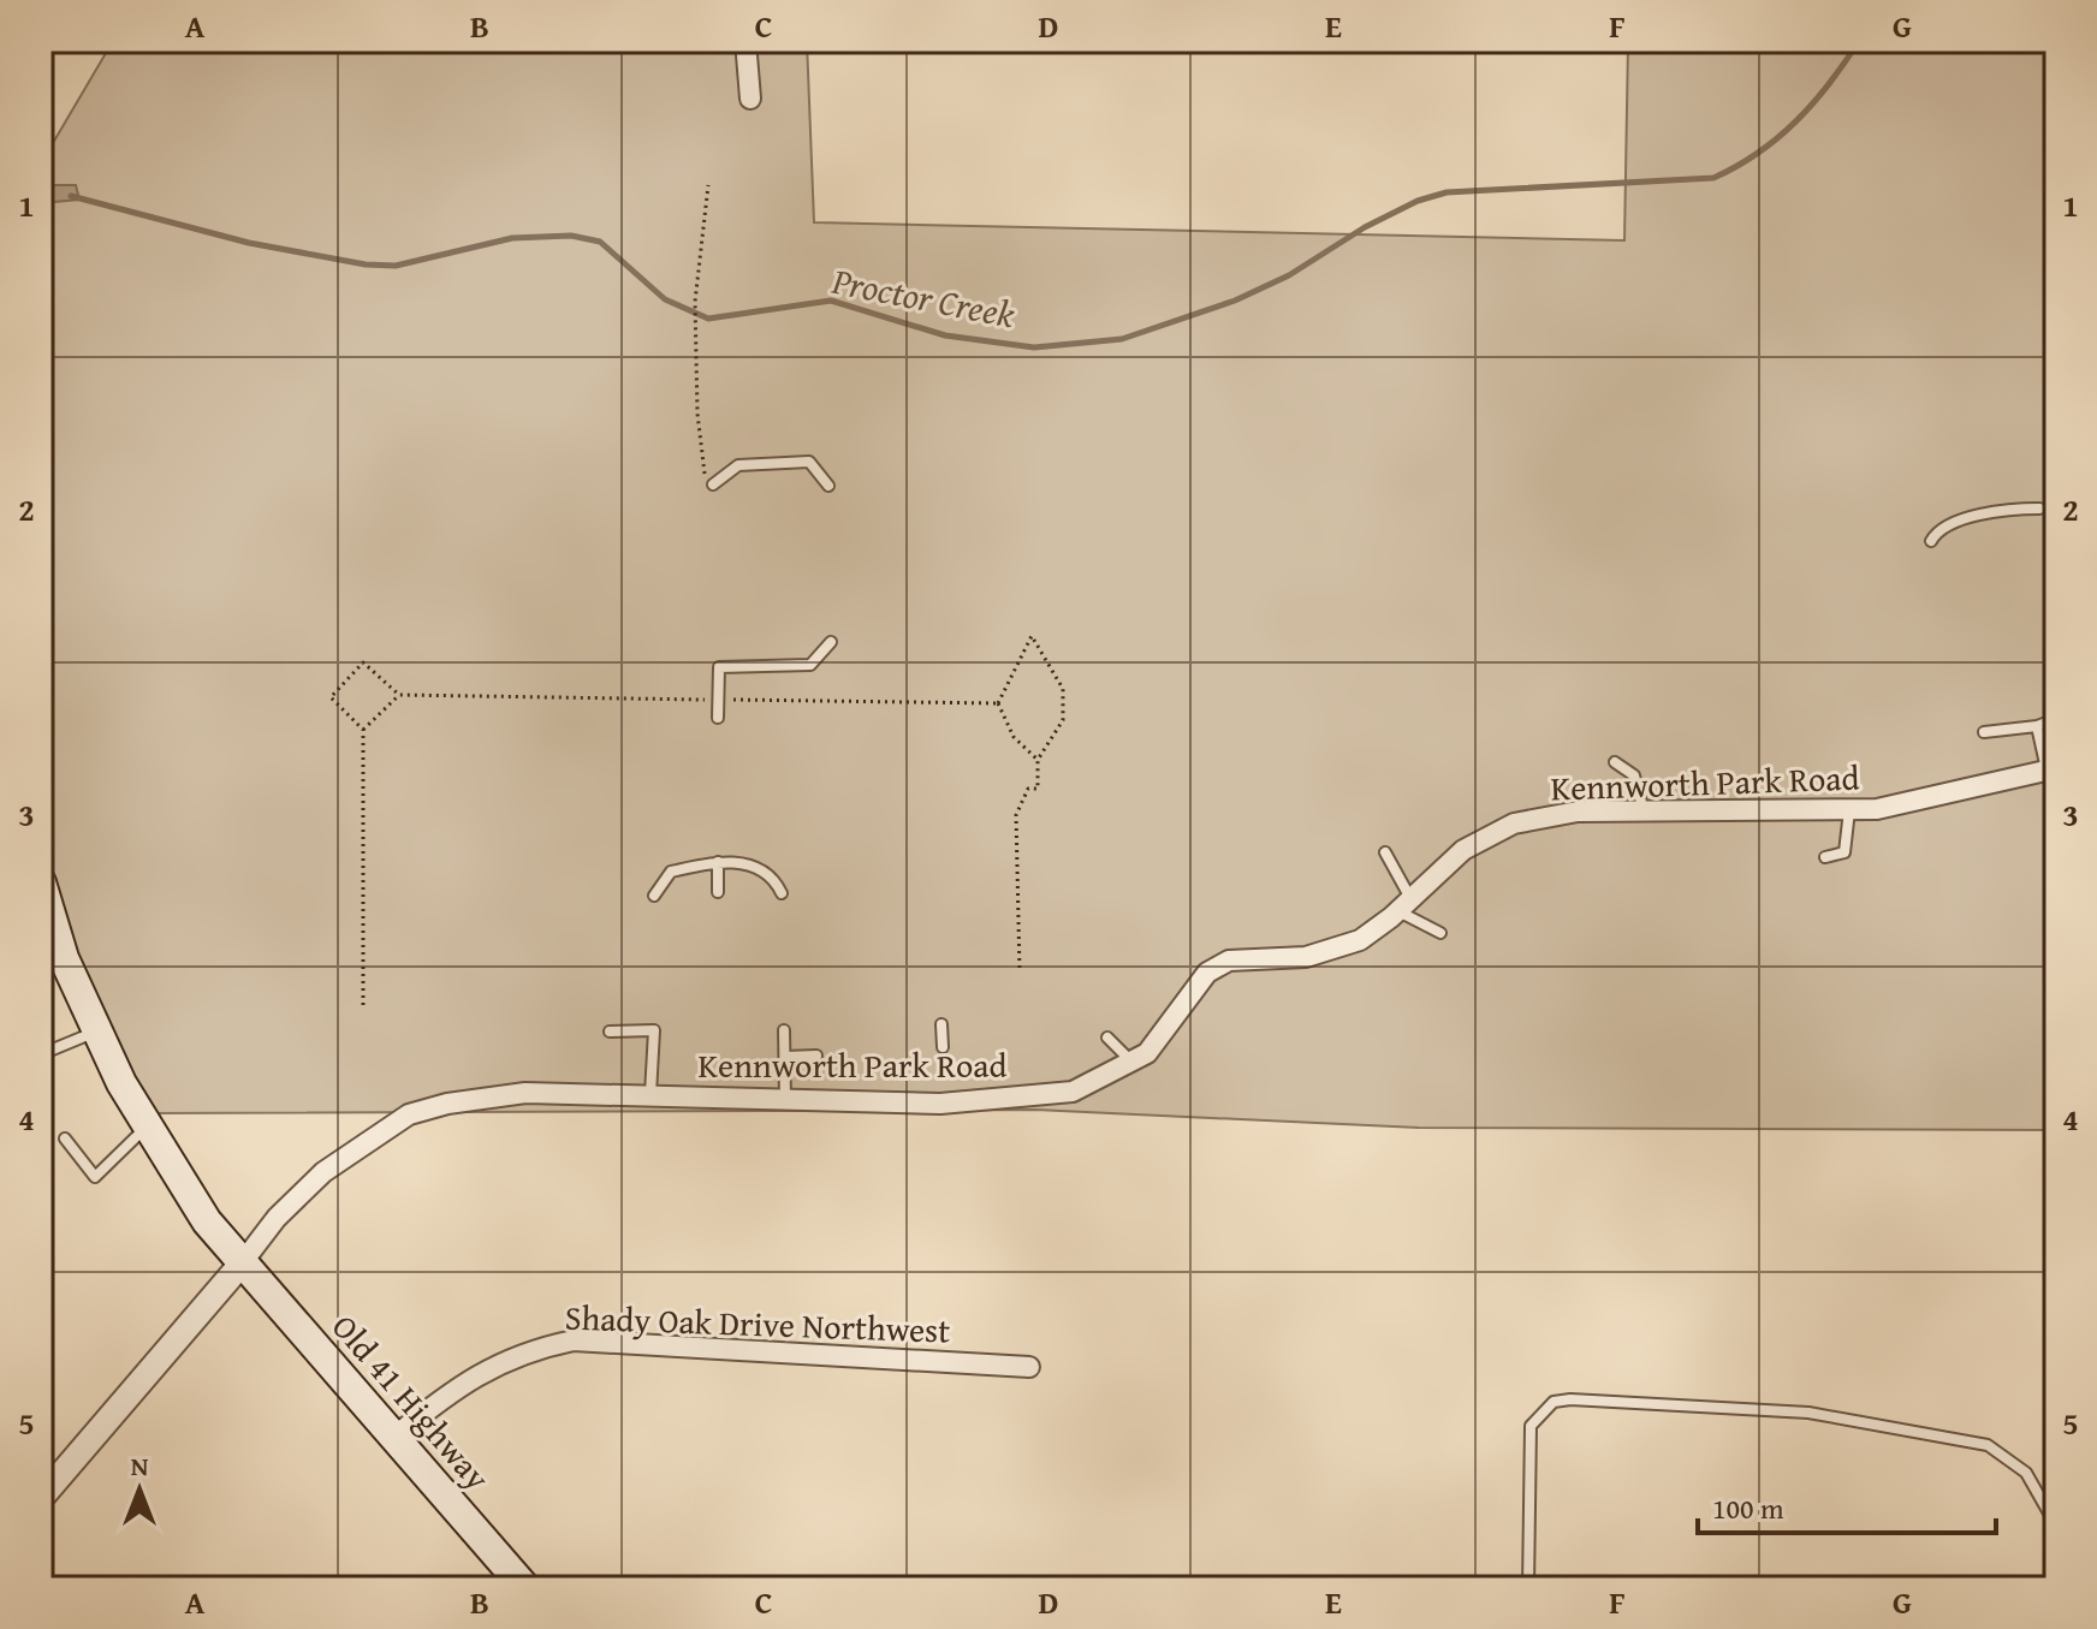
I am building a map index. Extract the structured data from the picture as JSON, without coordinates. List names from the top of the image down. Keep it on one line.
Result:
{"streets":{"main road":["Old 41 Highway"],"street":["Kennworth Park Road","Shady Oak Drive Northwest"]},"crossings":[["Kennworth Park Road","Old 41 Highway"],["Shady Oak Drive Northwest","Old 41 Highway"]],"water":["Proctor Creek"],"scale_bar":"100 m","north":"top","grid":{"columns":["A","B","C","D","E","F","G"],"rows":["1","2","3","4","5"]}}
